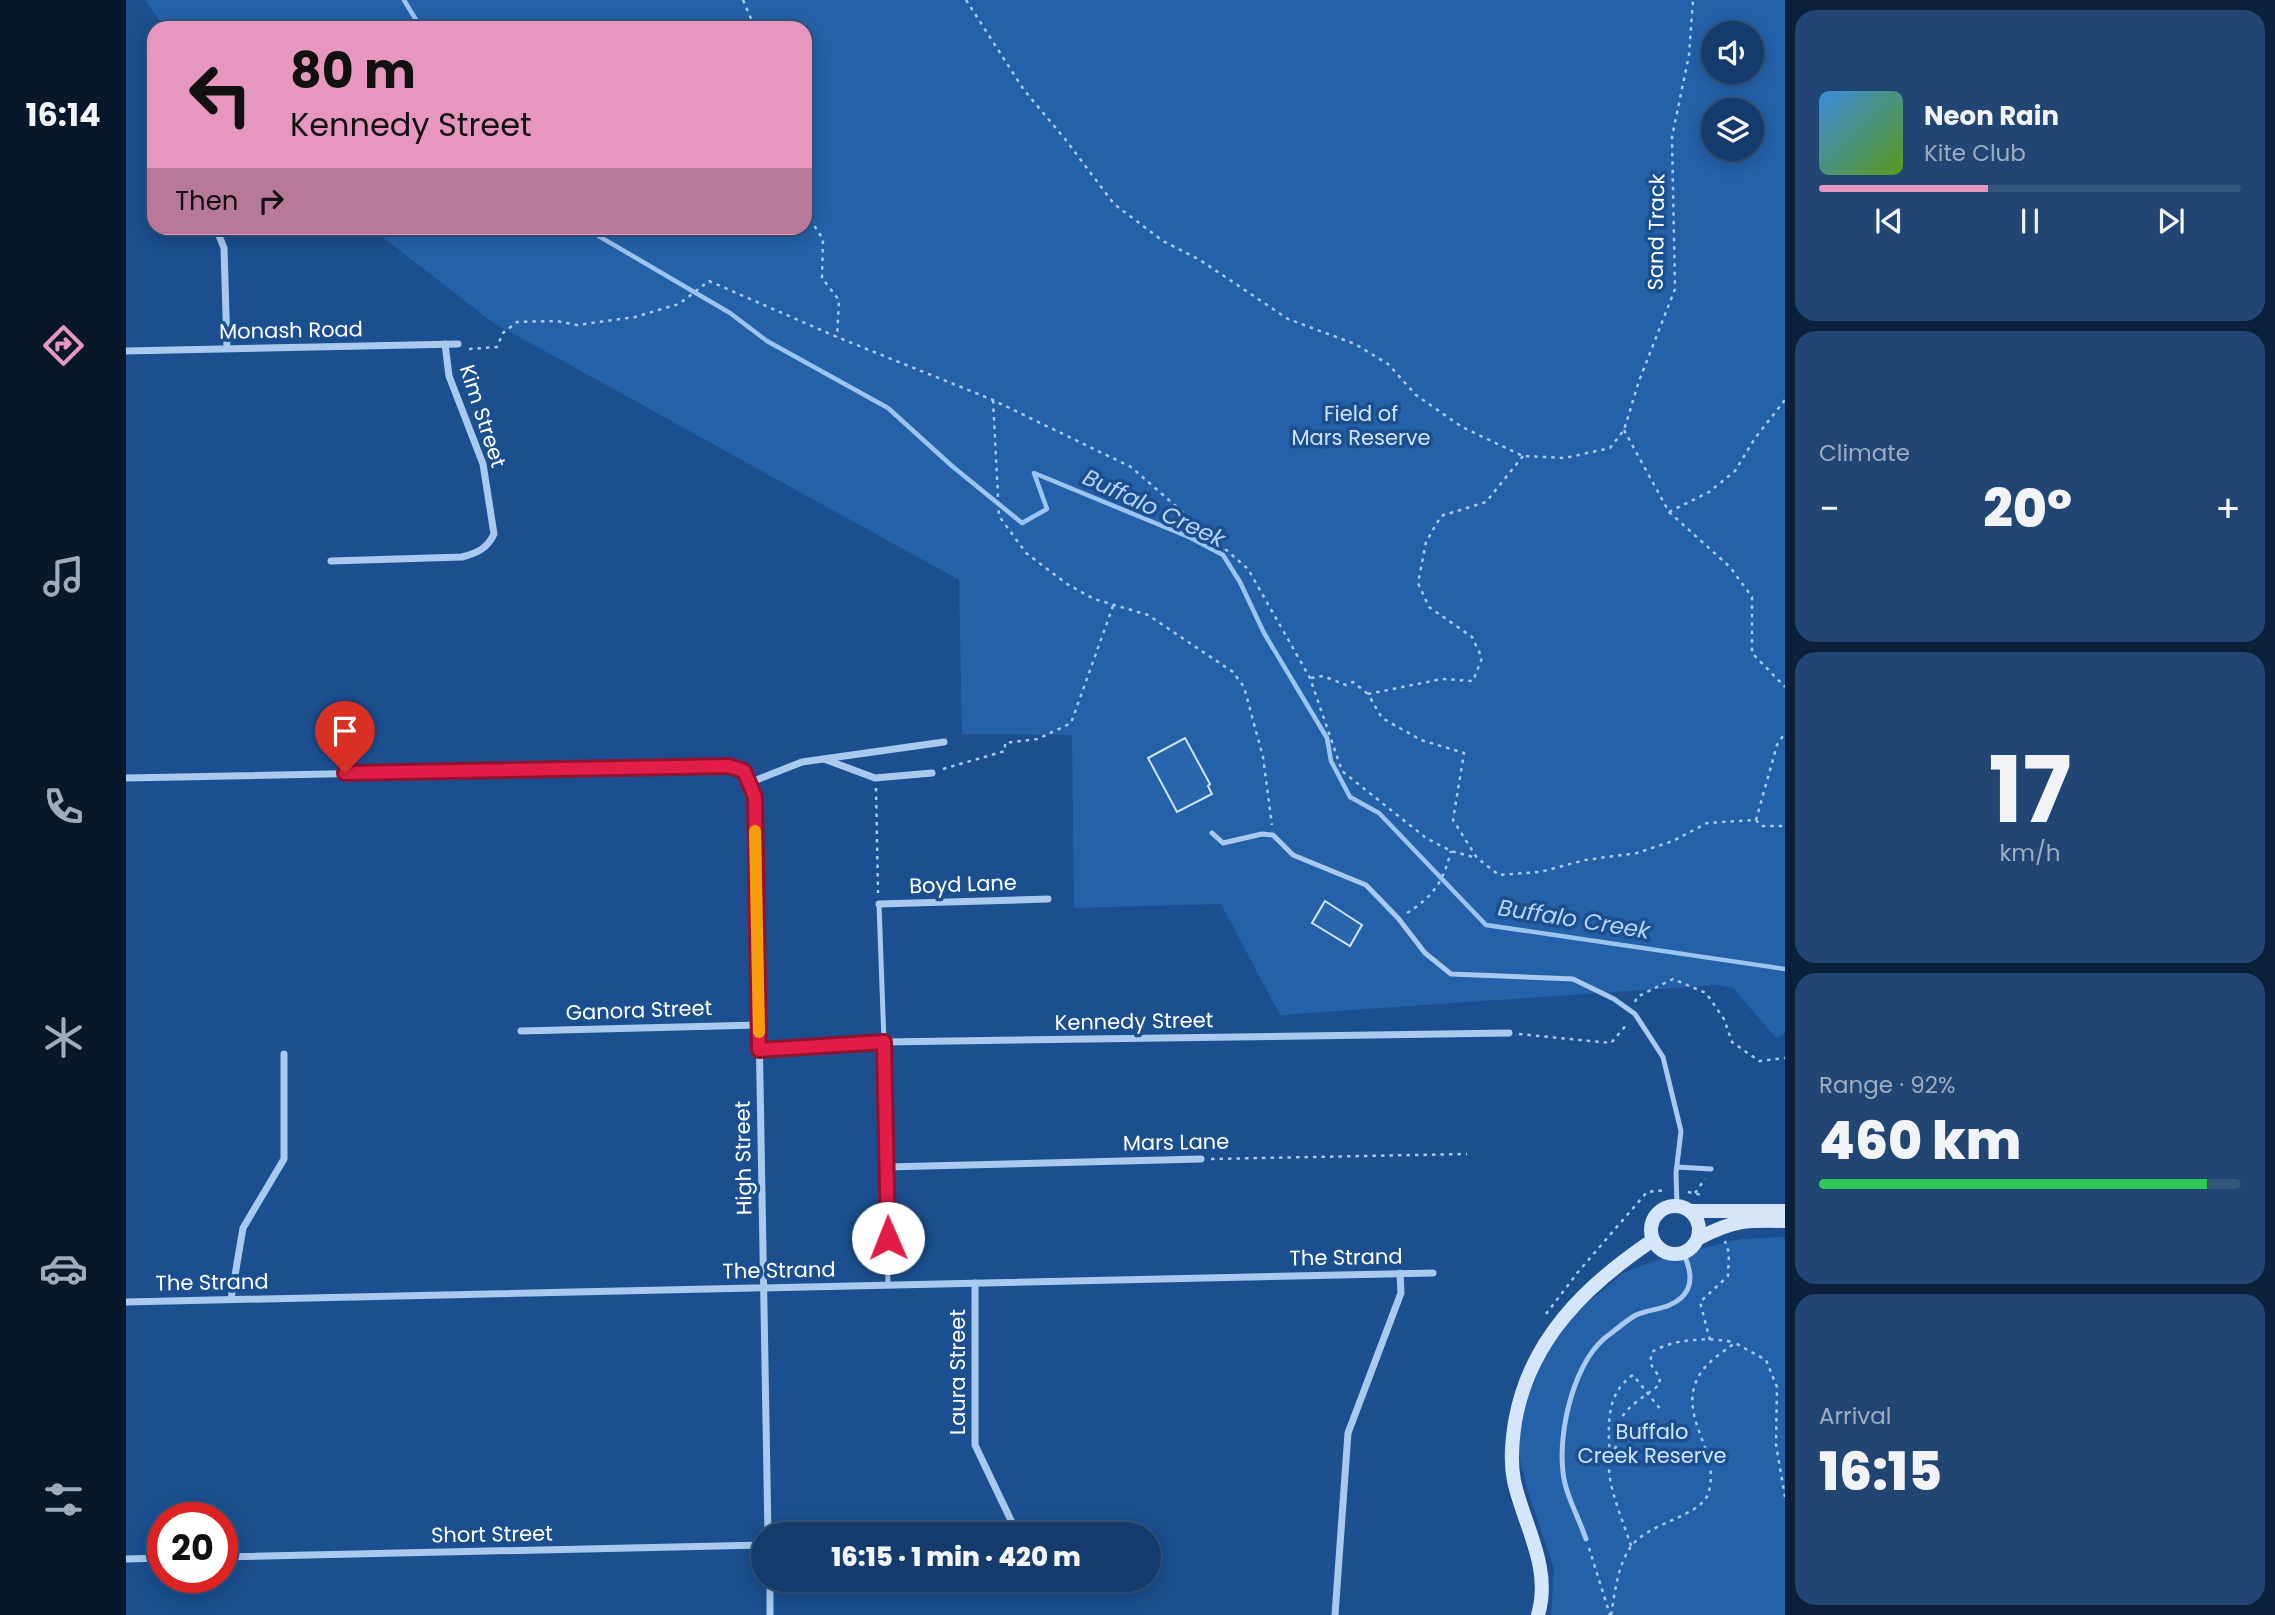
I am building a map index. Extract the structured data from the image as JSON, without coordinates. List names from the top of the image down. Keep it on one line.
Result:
{"streets":{"street":["Monash Road","Kim Street","Boyd Lane","Ganora Street","Kennedy Street","Mars Lane","High Street","The Strand","Laura Street","Short Street"],"path":["Sand Track"]},"crossings":[["Monash Road","Kim Street"],["Ganora Street","High Street"],["Kennedy Street","High Street"],["High Street","The Strand"],["The Strand","Laura Street"]],"water":["Buffalo Creek"],"parks":["Field of Mars Reserve","Buffalo Creek Reserve"],"page":{"tabs":"16:14","turn":["80 m","Kennedy Street"],"song":["Neon Rain","Kite Club"],"then":"Then","tile":["Climate",["17","km/h"],["Range · 92%","460 km"],["Arrival","16:15"]],"heat":["−","20°","+"],"limit":"20","trip":"16:15 · 1 min · 420 m"}}
